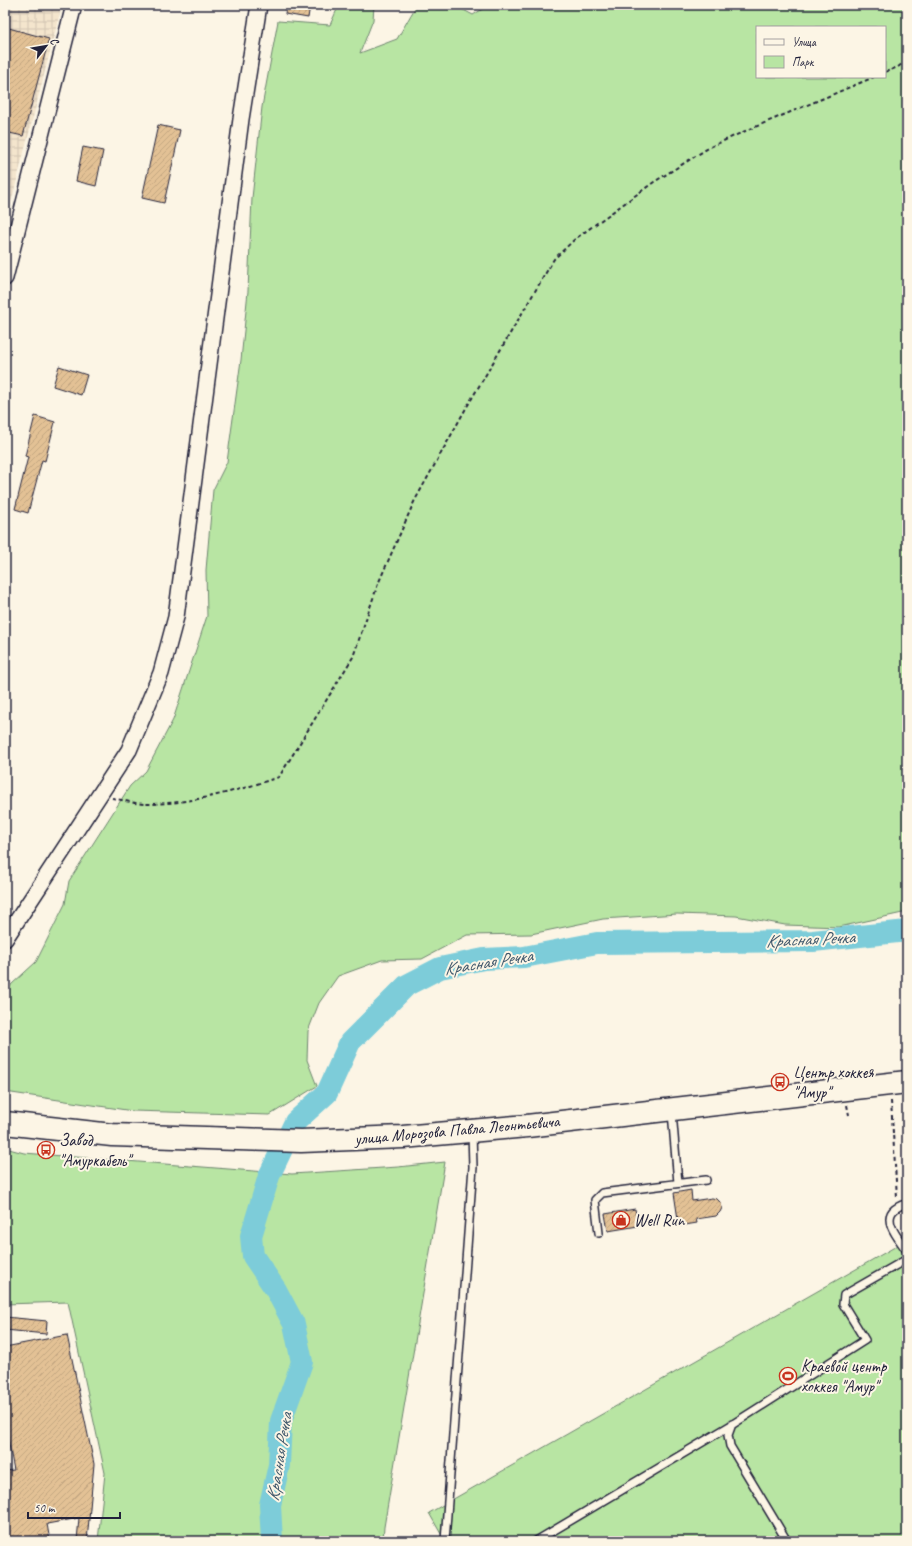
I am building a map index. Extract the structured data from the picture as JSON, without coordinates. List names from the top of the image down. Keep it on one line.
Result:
{"streets":{"main road":["улица Морозова Павла Леонтьевича"]},"water":["Красная Речка"],"places":{"bus stop":["Центр хоккея \"Амур\"","Завод \"Амуркабель\""],"shop":["Well Run"],"sports":["Краевой центр хоккея \"Амур\""]},"legend":["Улица","Парк"],"scale_bar":"50 m","north":"top right"}
